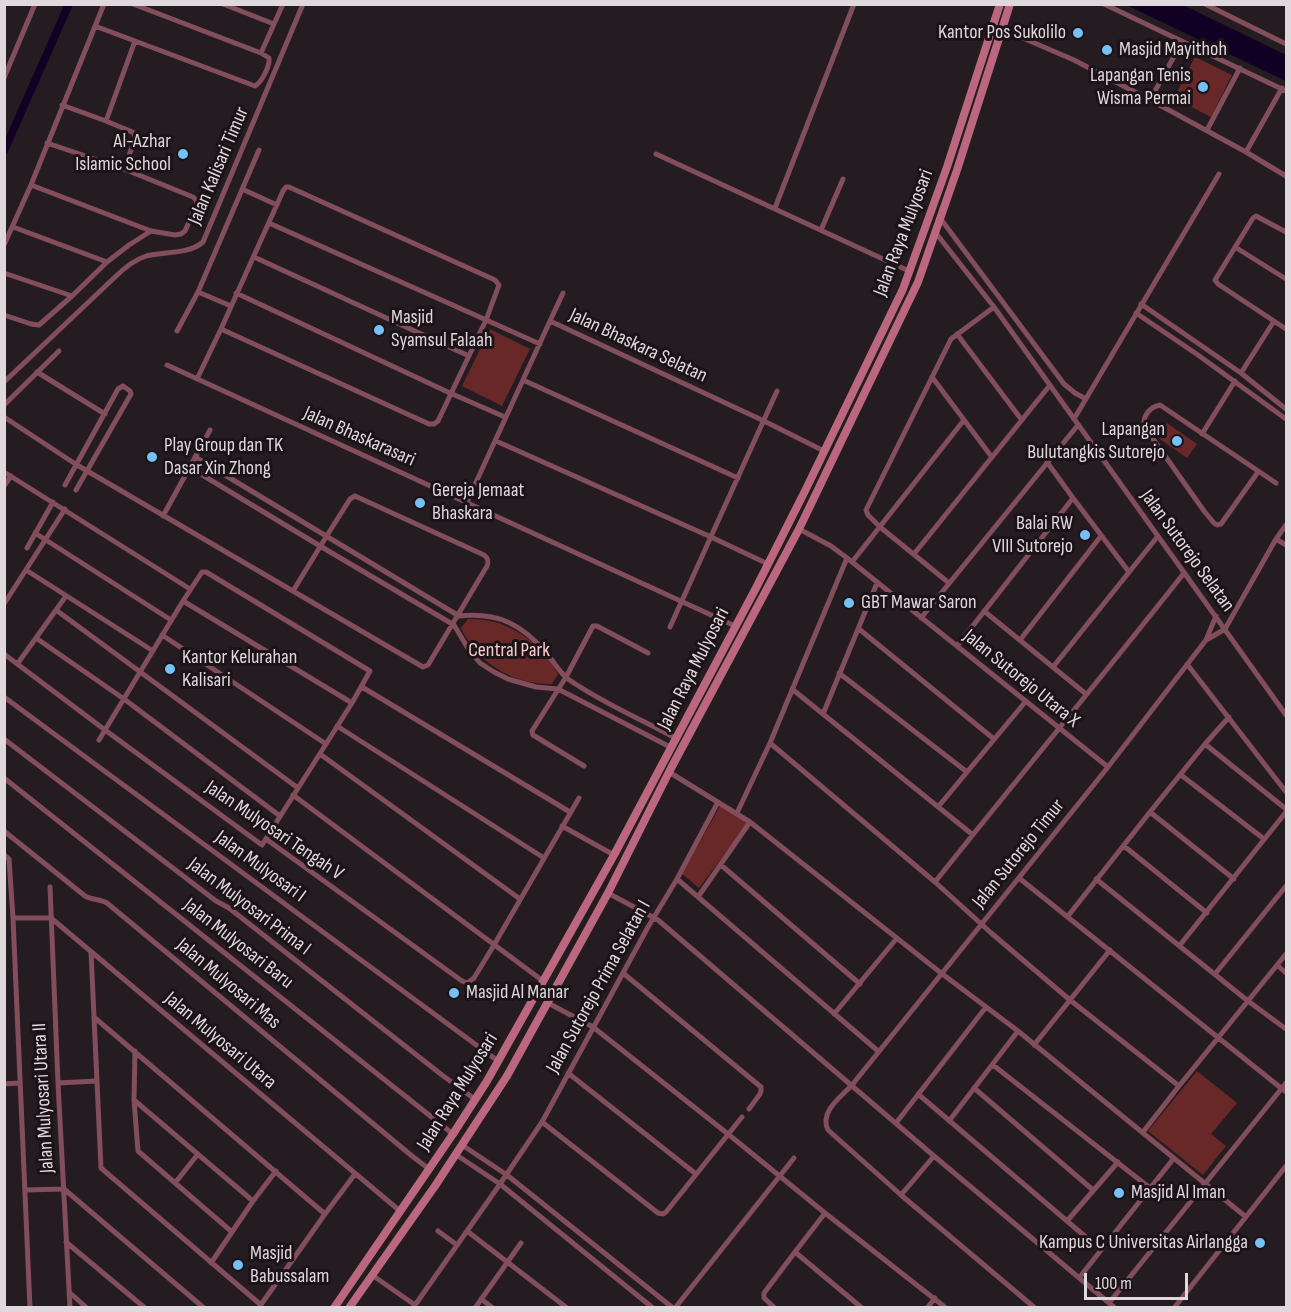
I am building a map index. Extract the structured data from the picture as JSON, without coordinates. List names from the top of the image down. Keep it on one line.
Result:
{"streets":{"main road":["Jalan Raya Mulyosari"],"street":["Jalan Kalisari Timur","Jalan Bhaskara Selatan","Jalan Bhaskarasari","Jalan Sutorejo Selatan","Jalan Sutorejo Utara X","Jalan Mulyosari Tengah V","Jalan Sutorejo Timur","Jalan Mulyosari I","Jalan Mulyosari Prima I","Jalan Mulyosari Baru","Jalan Mulyosari Mas","Jalan Sutorejo Prima Selatan I","Jalan Mulyosari Utara","Jalan Mulyosari Utara II"]},"crossings":[["Jalan Raya Mulyosari","Jalan Bhaskara Selatan"],["Jalan Raya Mulyosari","Jalan Bhaskarasari"],["Jalan Raya Mulyosari","Jalan Sutorejo Selatan"],["Jalan Raya Mulyosari","Jalan Sutorejo Utara X"],["Jalan Raya Mulyosari","Jalan Mulyosari I"],["Jalan Raya Mulyosari","Jalan Mulyosari Prima I"],["Jalan Raya Mulyosari","Jalan Mulyosari Baru"],["Jalan Raya Mulyosari","Jalan Mulyosari Mas"],["Jalan Raya Mulyosari","Jalan Mulyosari Utara"],["Jalan Bhaskara Selatan","Jalan Bhaskarasari"],["Jalan Sutorejo Selatan","Jalan Sutorejo Timur"],["Jalan Sutorejo Utara X","Jalan Sutorejo Timur"],["Jalan Mulyosari Utara","Jalan Mulyosari Utara II"]],"parks":["Central Park"],"places":["Kantor Pos Sukolilo","Masjid Mayithoh","Lapangan Tenis Wisma Permai","Al-Azhar Islamic School","Masjid Syamsul Falaah","Lapangan Bulutangkis Sutorejo","Play Group dan TK Dasar Xin Zhong","Gereja Jemaat Bhaskara","Balai RW VIII Sutorejo","GBT Mawar Saron","Kantor Kelurahan Kalisari","Masjid Al Manar","Masjid Al Iman","Kampus C Universitas Airlangga","Masjid Babussalam"],"scale_bar":"100 m"}
